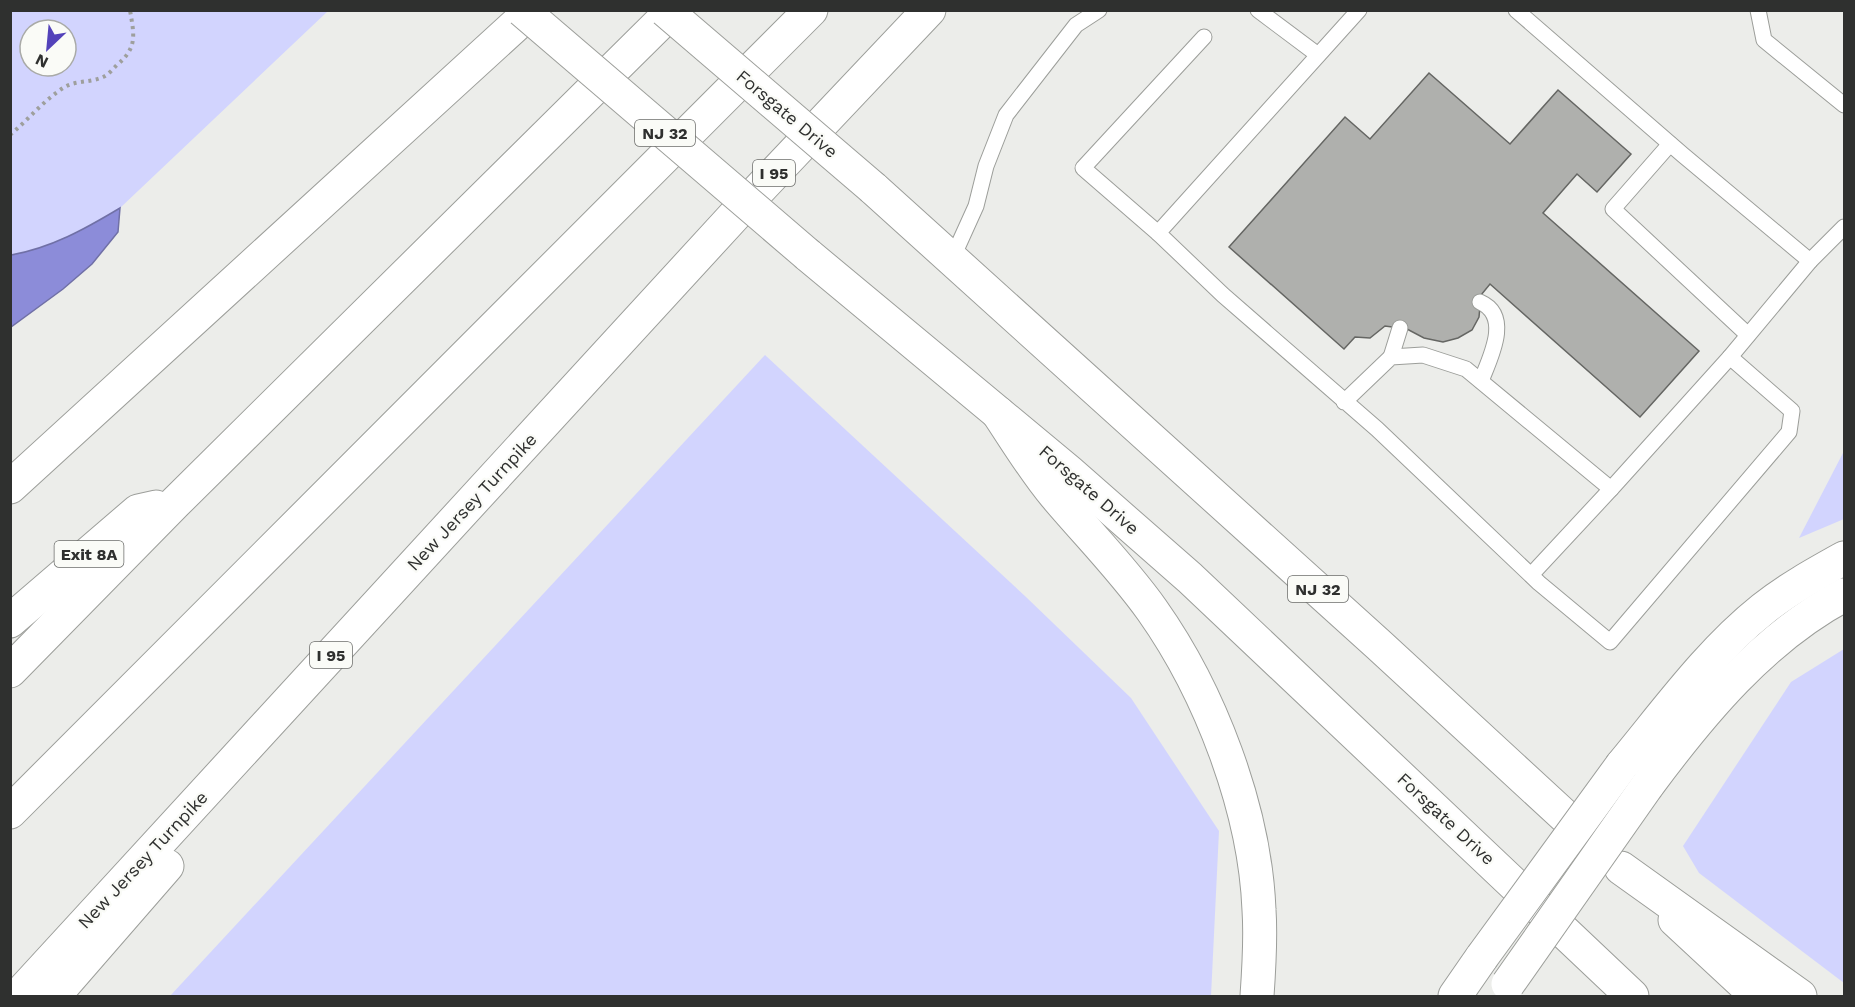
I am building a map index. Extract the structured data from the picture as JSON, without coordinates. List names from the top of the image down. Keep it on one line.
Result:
{"streets":{"main road":["Forsgate Drive","NJ 32","I 95","New Jersey Turnpike","Exit 8A"]},"north":"bottom left"}
